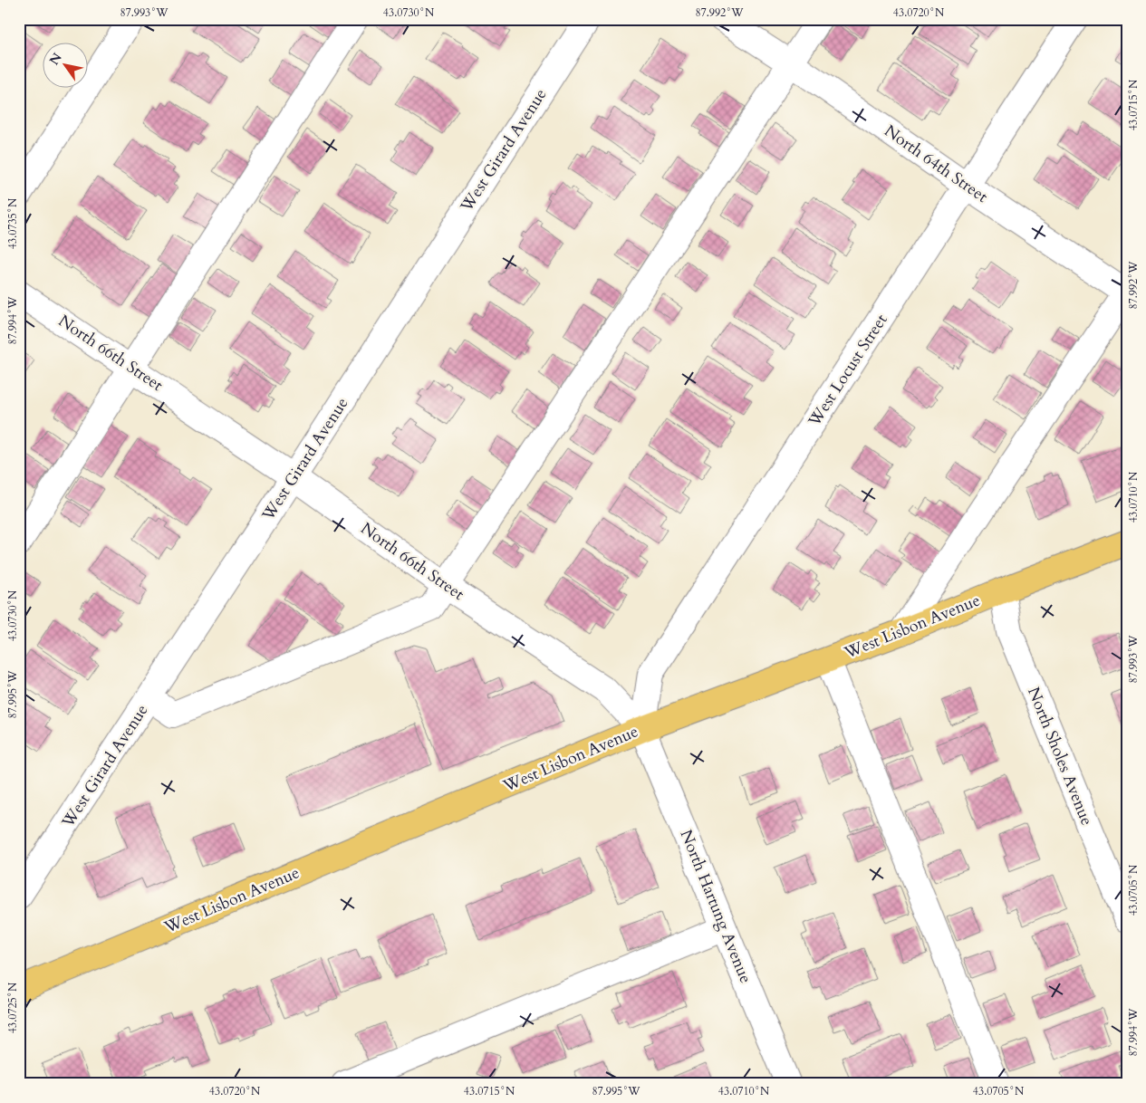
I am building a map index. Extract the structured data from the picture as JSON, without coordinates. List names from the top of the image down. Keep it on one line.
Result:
{"streets":{"main road":["West Lisbon Avenue"],"street":["West Girard Avenue","North 64th Street","North 66th Street","West Locust Street","North Sholes Avenue","North Hartung Avenue"]},"crossings":[["West Girard Avenue","North 66th Street"],["North 64th Street","West Locust Street"],["North 66th Street","West Locust Street"],["North 66th Street","West Lisbon Avenue"],["North 66th Street","North Hartung Avenue"],["West Locust Street","West Lisbon Avenue"],["West Locust Street","North Hartung Avenue"],["West Lisbon Avenue","North Sholes Avenue"],["West Lisbon Avenue","North Hartung Avenue"]],"north":"top left","coordinates":["87.993°W","43.0730°N","87.992°W","43.0720°N","43.0715°N","43.0735°N","87.994°W","43.0710°N","87.995°W","43.0705°N","43.0725°N"]}
